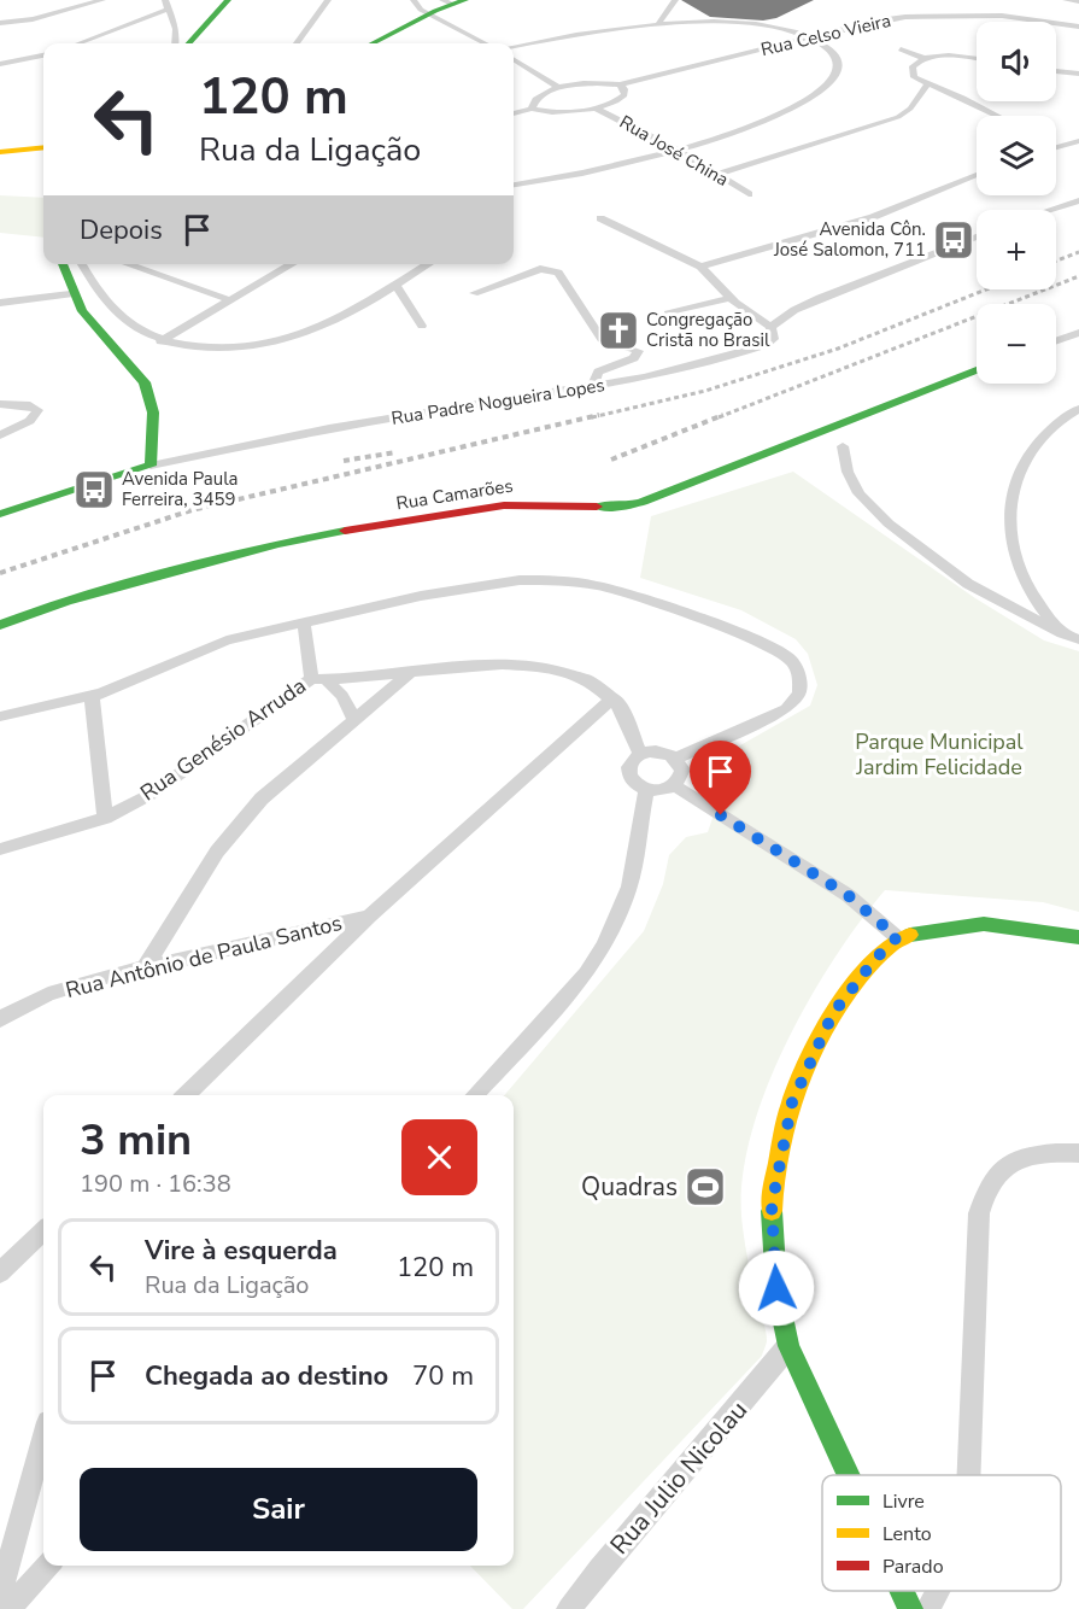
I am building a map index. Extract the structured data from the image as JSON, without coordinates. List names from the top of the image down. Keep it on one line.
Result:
{"streets":{"street":["Rua Celso Vieira","Rua José China","Rua Padre Nogueira Lopes","Rua Camarões","Rua Genésio Arruda","Rua Antônio de Paula Santos","Rua Julio Nicolau"]},"parks":["Parque Municipal Jardim Felicidade"],"places":{"bus stop":["Avenida Côn. José Salomon, 711","Avenida Paula Ferreira, 3459"],"church":["Congregação Cristã no Brasil"],"sports":["Quadras"]},"legend":["Livre","Lento","Parado"],"page":{"map_buttons":["+","−"],"turn":["120 m","Rua da Ligação"],"then":"Depois","heading":["3 min","190 m · 16:38"],"list":[{"name":"Vire à esquerda","note":"Rua da Ligação","value":"120 m"},{"name":"Chegada ao destino","value":"70 m"}],"buttons":"Sair"}}
